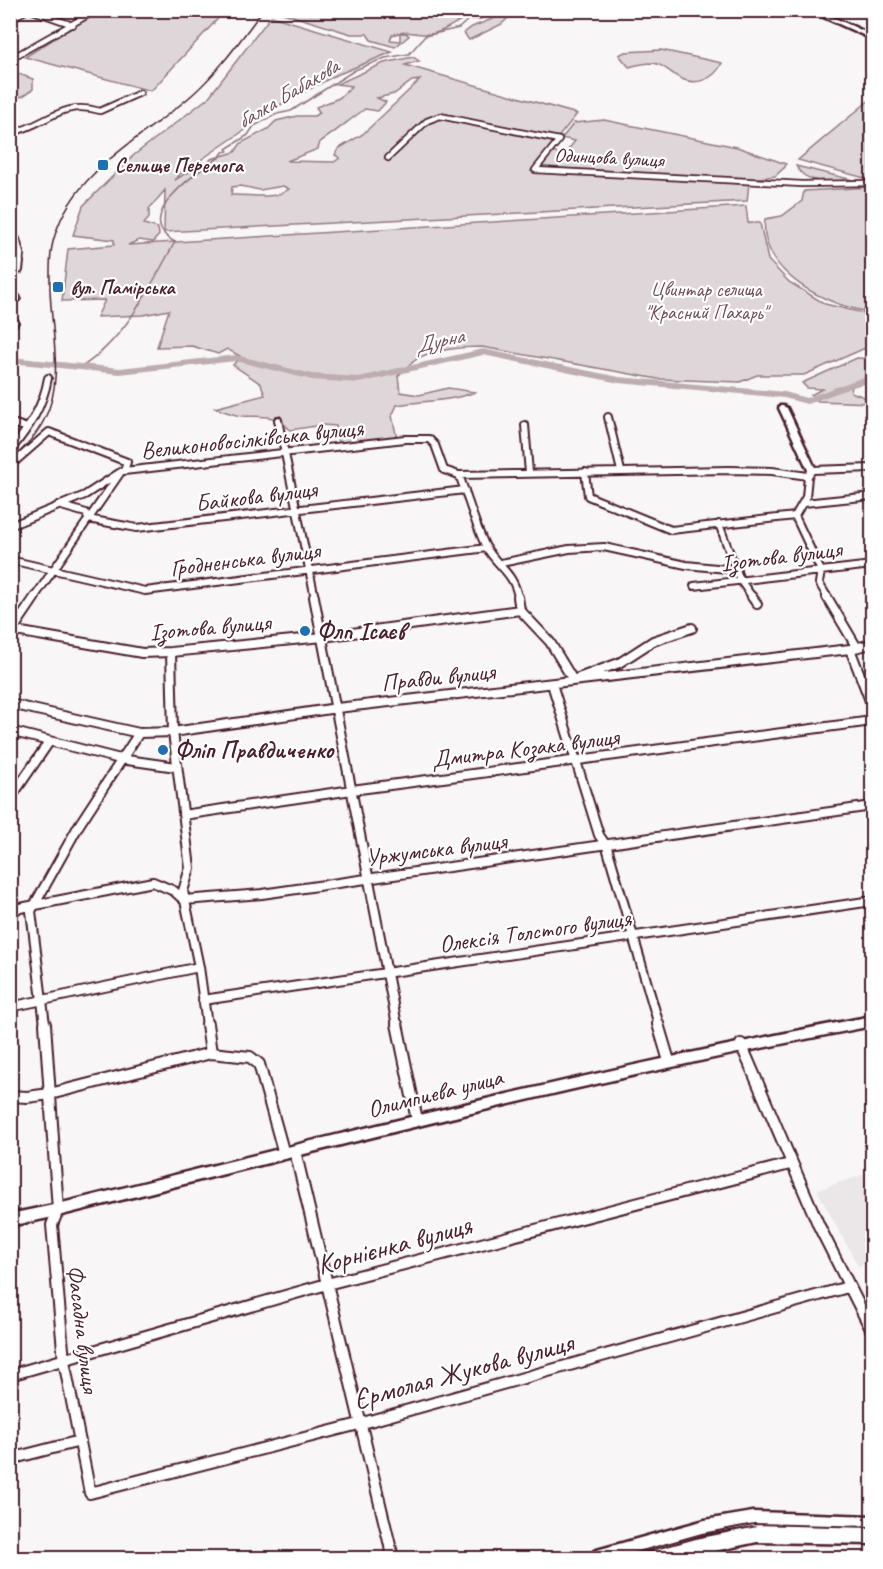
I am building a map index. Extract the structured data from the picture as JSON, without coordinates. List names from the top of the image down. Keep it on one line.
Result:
{"streets":{"main road":["Олимпиева улица"],"street":["Одинцова вулиця","Великоновосілківська вулиця","Байкова вулиця","Ізотова вулиця","Гродненська вулиця","Правди вулиця","Дмитра Козака вулиця","Уржумська вулиця","Олексія Толстого вулиця","Корнієнка вулиця","Фасадна вулиця","Єрмолая Жукова вулиця"]},"crossings":[["Олимпиева улица","Фасадна вулиця"],["Корнієнка вулиця","Фасадна вулиця"],["Фасадна вулиця","Єрмолая Жукова вулиця"]],"water":["балка Бабакова","Дурна"],"parks":["Цвинтар селища \"Красний Пахарь\""],"places":{"transit":["Селище Перемога","вул. Памірська"],"other":["Флп Ісаєв","Фліп Правдиченко"]}}
